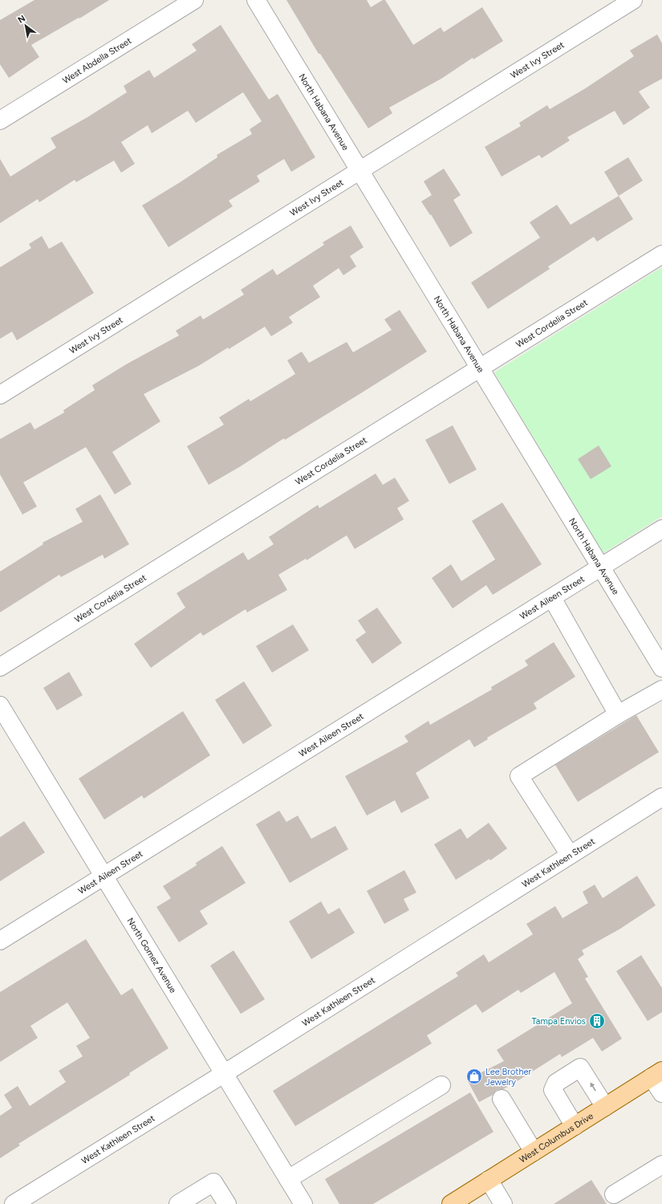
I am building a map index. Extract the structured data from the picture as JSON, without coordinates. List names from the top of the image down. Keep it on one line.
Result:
{"streets":{"main road":["West Columbus Drive"],"street":["West Abdella Street","West Ivy Street","North Habana Avenue","West Cordelia Street","West Aileen Street","West Kathleen Street","North Gomez Avenue"]},"crossings":[["West Ivy Street","North Habana Avenue"],["North Habana Avenue","West Cordelia Street"],["North Habana Avenue","West Aileen Street"],["West Aileen Street","North Gomez Avenue"],["West Kathleen Street","North Gomez Avenue"]],"places":{"building":["Tampa Envios"],"shop":["Lee Brother Jewelry"]},"north":"top left"}
